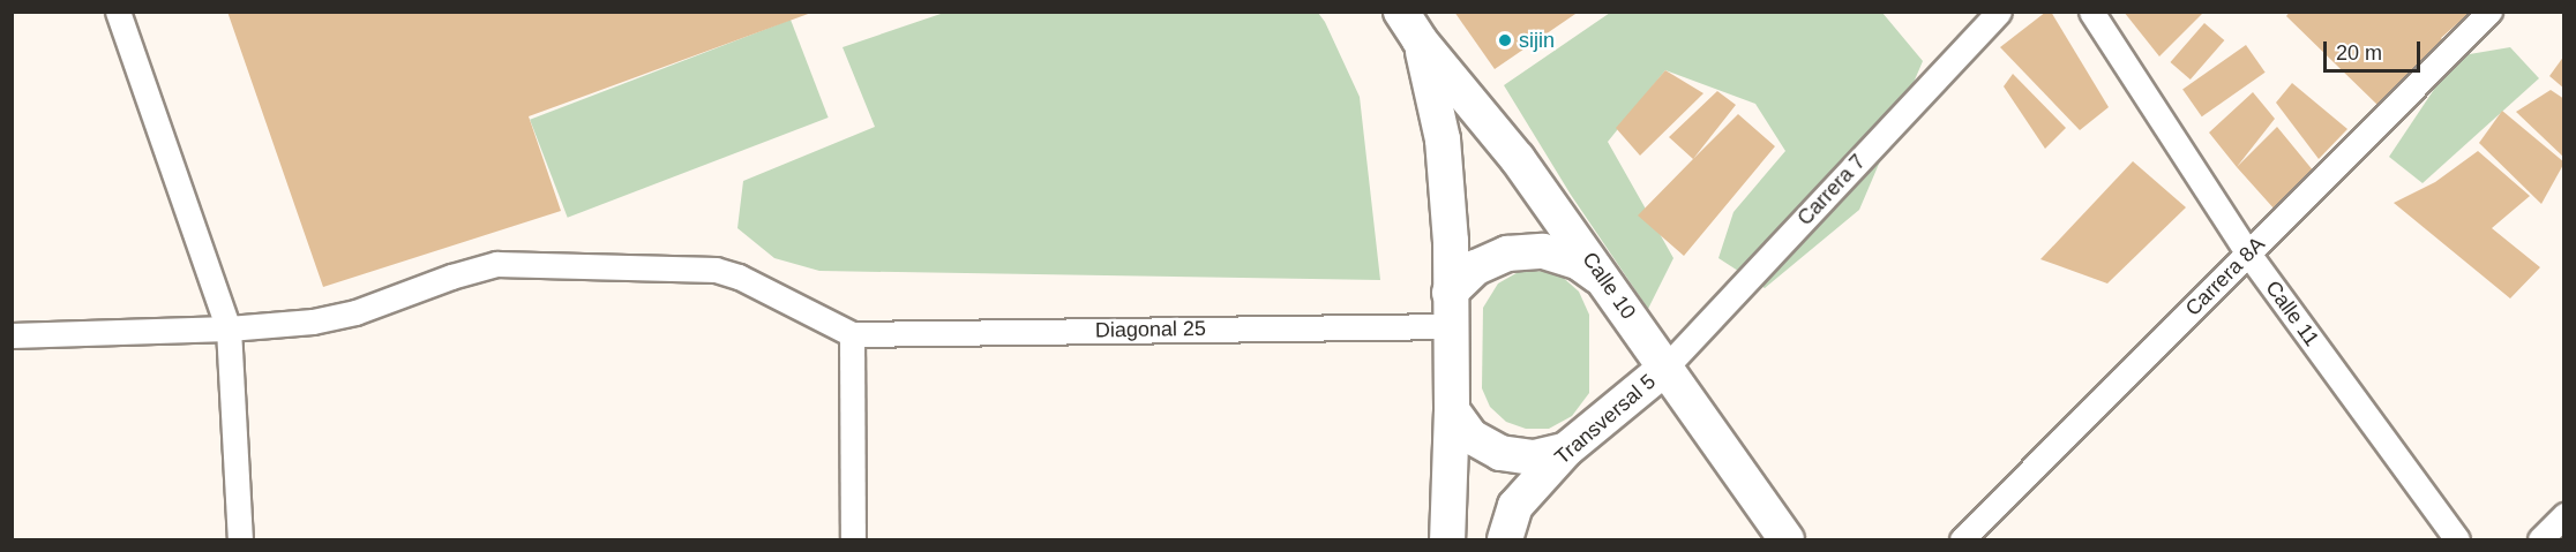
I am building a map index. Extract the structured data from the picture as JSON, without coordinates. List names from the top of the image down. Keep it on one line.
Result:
{"streets":{"street":["Carrera 7","Carrera 8A","Calle 10","Calle 11","Diagonal 25","Transversal 5"]},"crossings":[["Carrera 7","Calle 10"],["Carrera 7","Diagonal 25"],["Carrera 7","Transversal 5"],["Carrera 8A","Calle 11"],["Calle 10","Diagonal 25"],["Calle 10","Transversal 5"],["Diagonal 25","Transversal 5"]],"places":["sijin"],"scale_bar":"20 m"}
